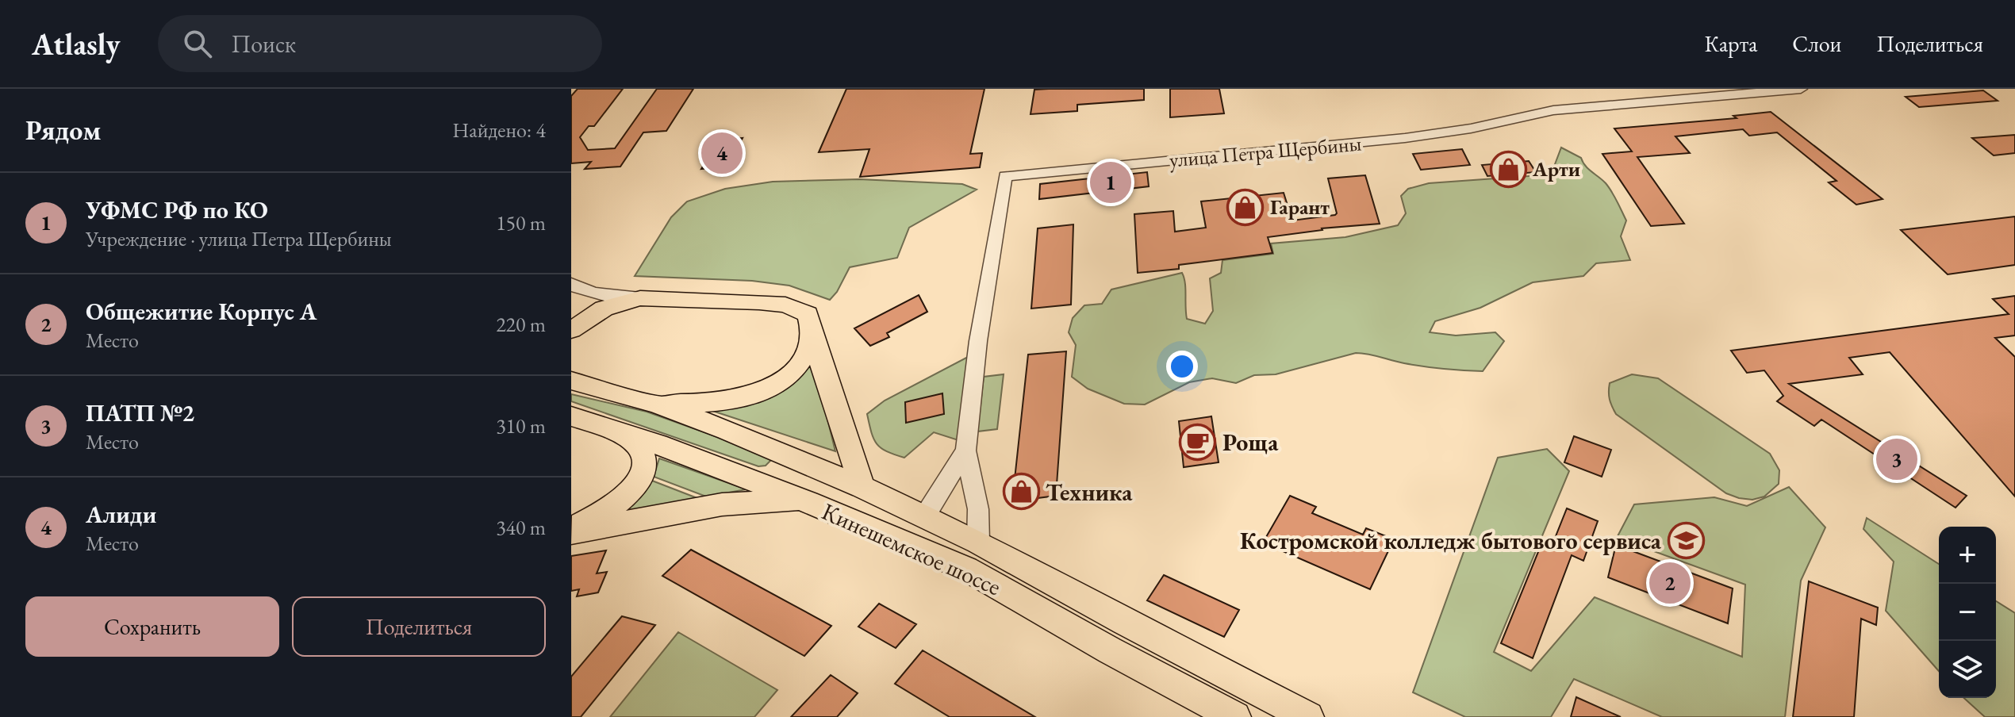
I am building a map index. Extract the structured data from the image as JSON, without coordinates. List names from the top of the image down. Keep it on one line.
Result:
{"streets":{"main road":["Кинешемское шоссе"],"street":["улица Петра Щербины"]},"crossings":[["улица Петра Щербины","Кинешемское шоссе"]],"places":{"shop":["Арти","Гарант","Техника"],"cafe":["Роща"],"school or university":["Костромской колледж бытового сервиса"]},"page":{"header":"Atlasly","search":"Поиск","nav":["Карта","Слои","Поделиться"],"heading":["Рядом","Найдено: 4"],"pins":["4","1","3","2"],"list":[{"mark":"1","name":"УФМС РФ по КО","note":"Учреждение · улица Петра Щербины","value":"150 m"},{"mark":"2","name":"Общежитие Корпус А","note":"Место","value":"220 m"},{"mark":"3","name":"ПАТП №2","note":"Место","value":"310 m"},{"mark":"4","name":"Алиди","note":"Место","value":"340 m"}],"map_buttons":["+","−"],"buttons":["Сохранить","Поделиться"]}}
